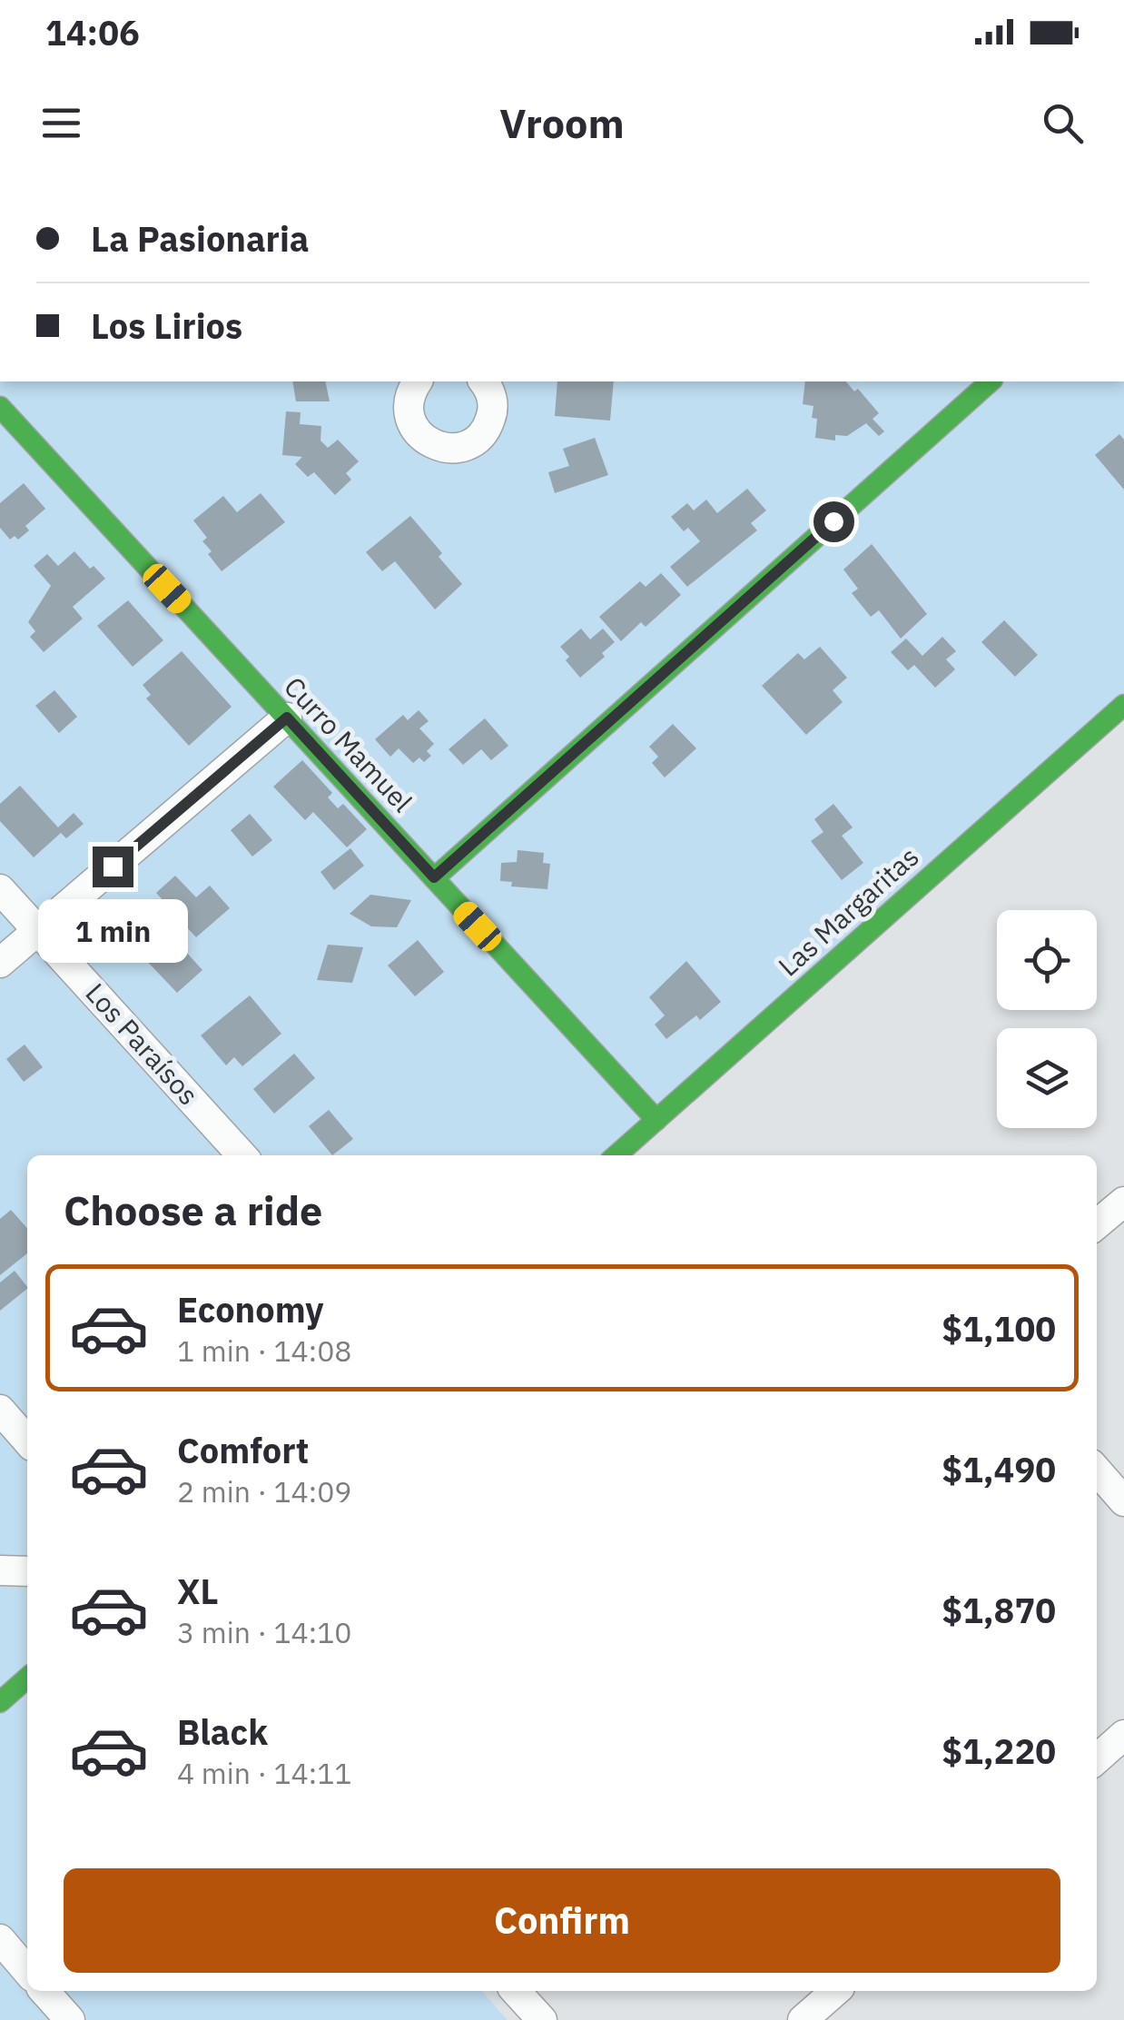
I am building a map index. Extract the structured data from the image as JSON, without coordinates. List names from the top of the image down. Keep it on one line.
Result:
{"streets":{"street":["Curro Mamuel","Las Margaritas","Los Paraísos"]},"crossings":[["Curro Mamuel","Las Margaritas"]],"page":{"status":"14:06","header":"Vroom","banner":["La Pasionaria","Los Lirios"],"bubble":"1 min","heading":"Choose a ride","list":[{"name":"Economy","note":"1 min · 14:08","value":"$1,100"},{"name":"Comfort","note":"2 min · 14:09","value":"$1,490"},{"name":"XL","note":"3 min · 14:10","value":"$1,870"},{"name":"Black","note":"4 min · 14:11","value":"$1,220"}],"buttons":"Confirm"}}
